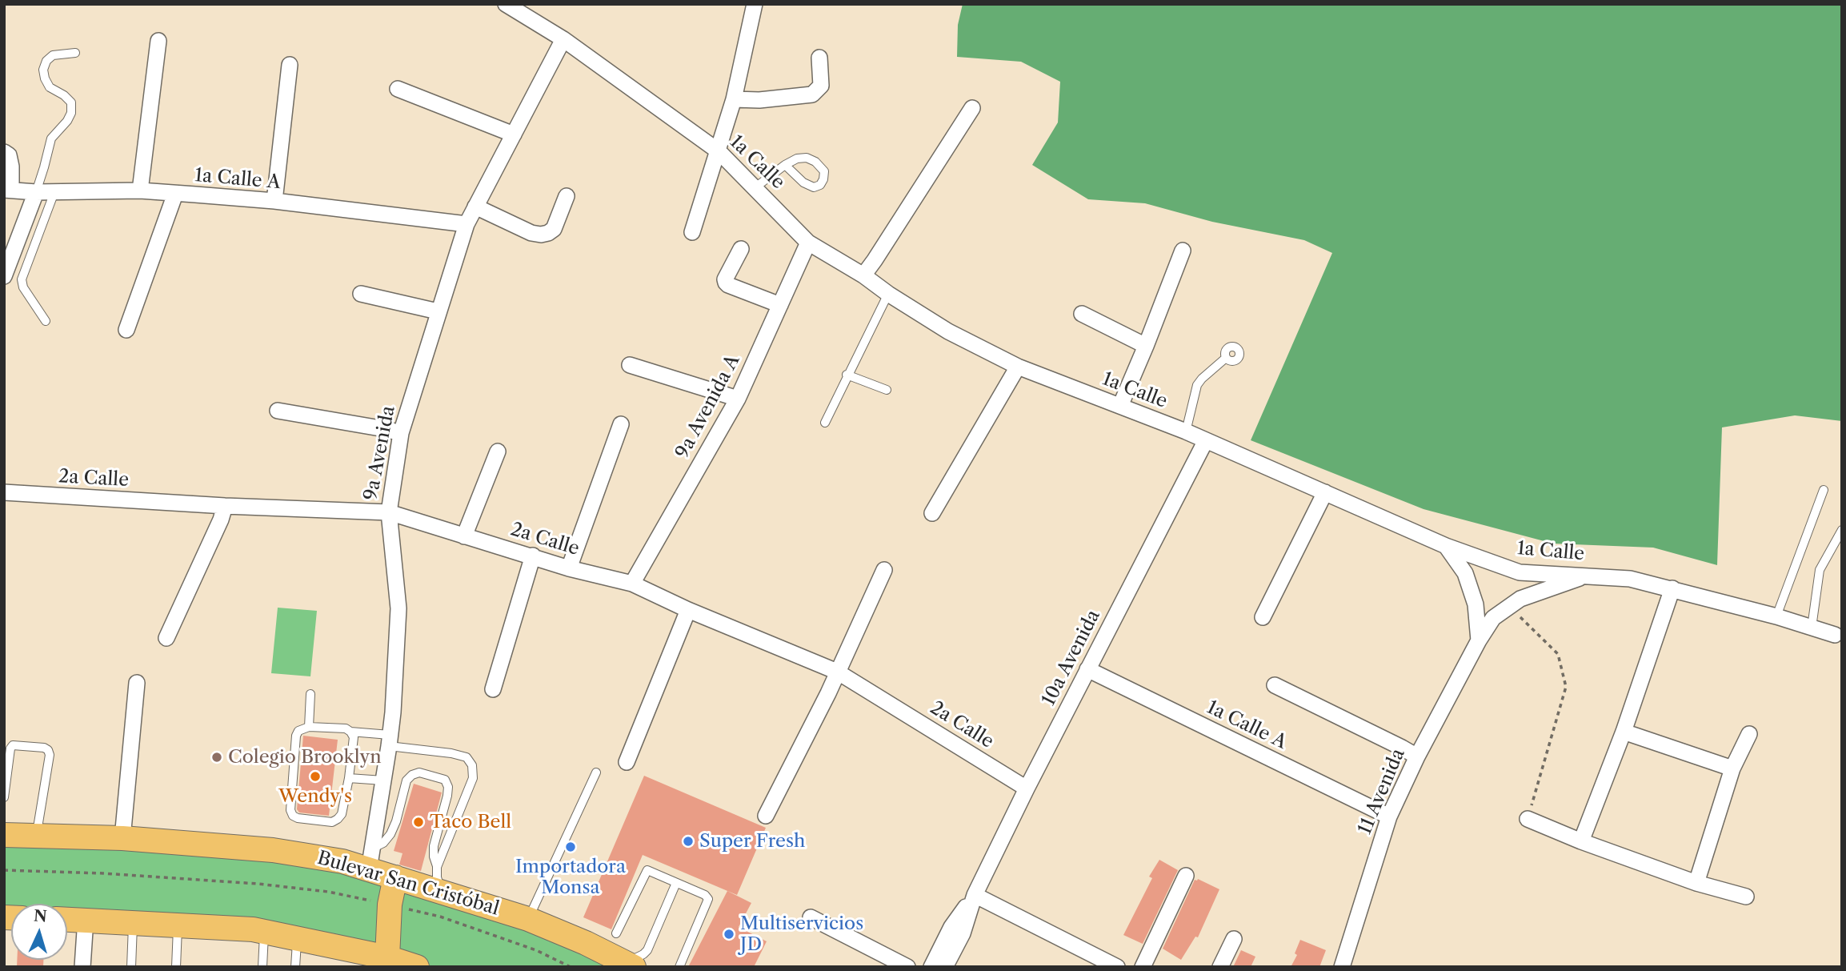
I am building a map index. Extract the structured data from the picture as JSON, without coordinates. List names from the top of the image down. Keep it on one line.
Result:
{"streets":{"main road":["Bulevar San Cristóbal"],"street":["1a Calle","1a Calle A","9a Avenida A","9a Avenida","2a Calle","10a Avenida","11 Avenida"]},"crossings":[["1a Calle","9a Avenida A"],["1a Calle","9a Avenida"],["1a Calle","10a Avenida"],["1a Calle","11 Avenida"],["1a Calle A","9a Avenida"],["1a Calle A","10a Avenida"],["1a Calle A","11 Avenida"],["9a Avenida A","2a Calle"],["9a Avenida","2a Calle"],["9a Avenida","Bulevar San Cristóbal"],["2a Calle","10a Avenida"]],"places":["Colegio Brooklyn","Wendy's","Taco Bell","Super Fresh","Importadora Monsa","Multiservicios JD"],"north":"top"}
